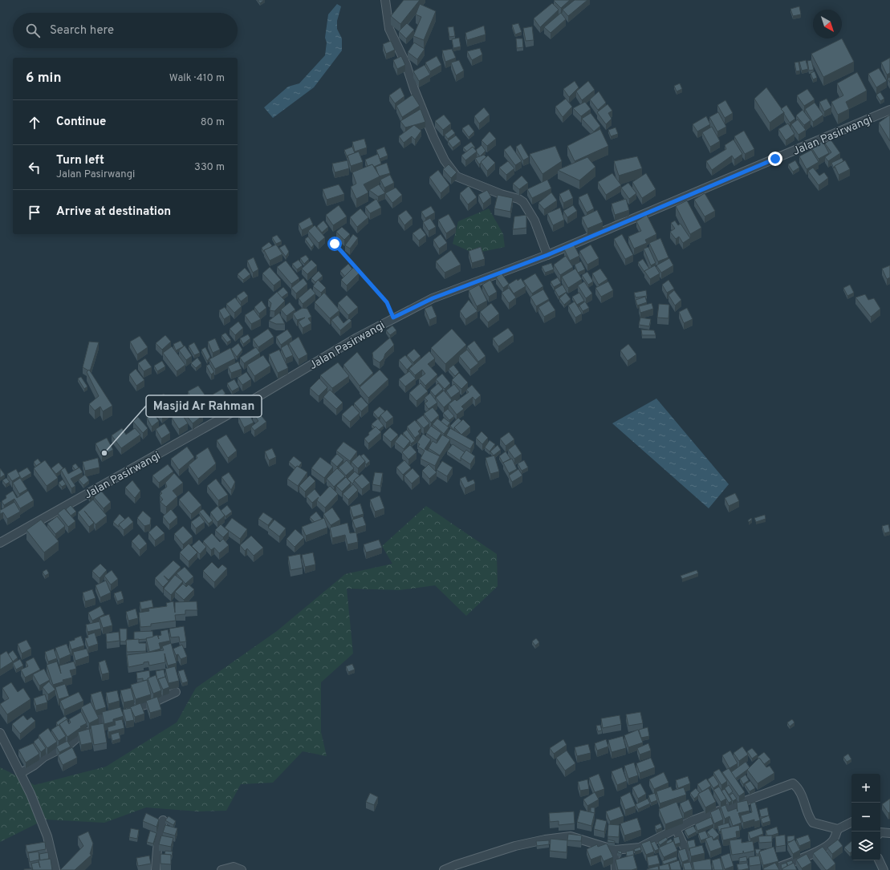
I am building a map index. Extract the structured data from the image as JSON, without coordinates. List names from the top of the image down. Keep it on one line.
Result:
{"streets":{"street":["Jalan Pasirwangi"]},"places":["Masjid Ar Rahman"],"north":"bottom right","page":{"search":"Search here","heading":["6 min","Walk · 410 m"],"list":[["Continue","80 m"],["Turn left","Jalan Pasirwangi","330 m"],"Arrive at destination"],"map_buttons":["+","−"]}}
